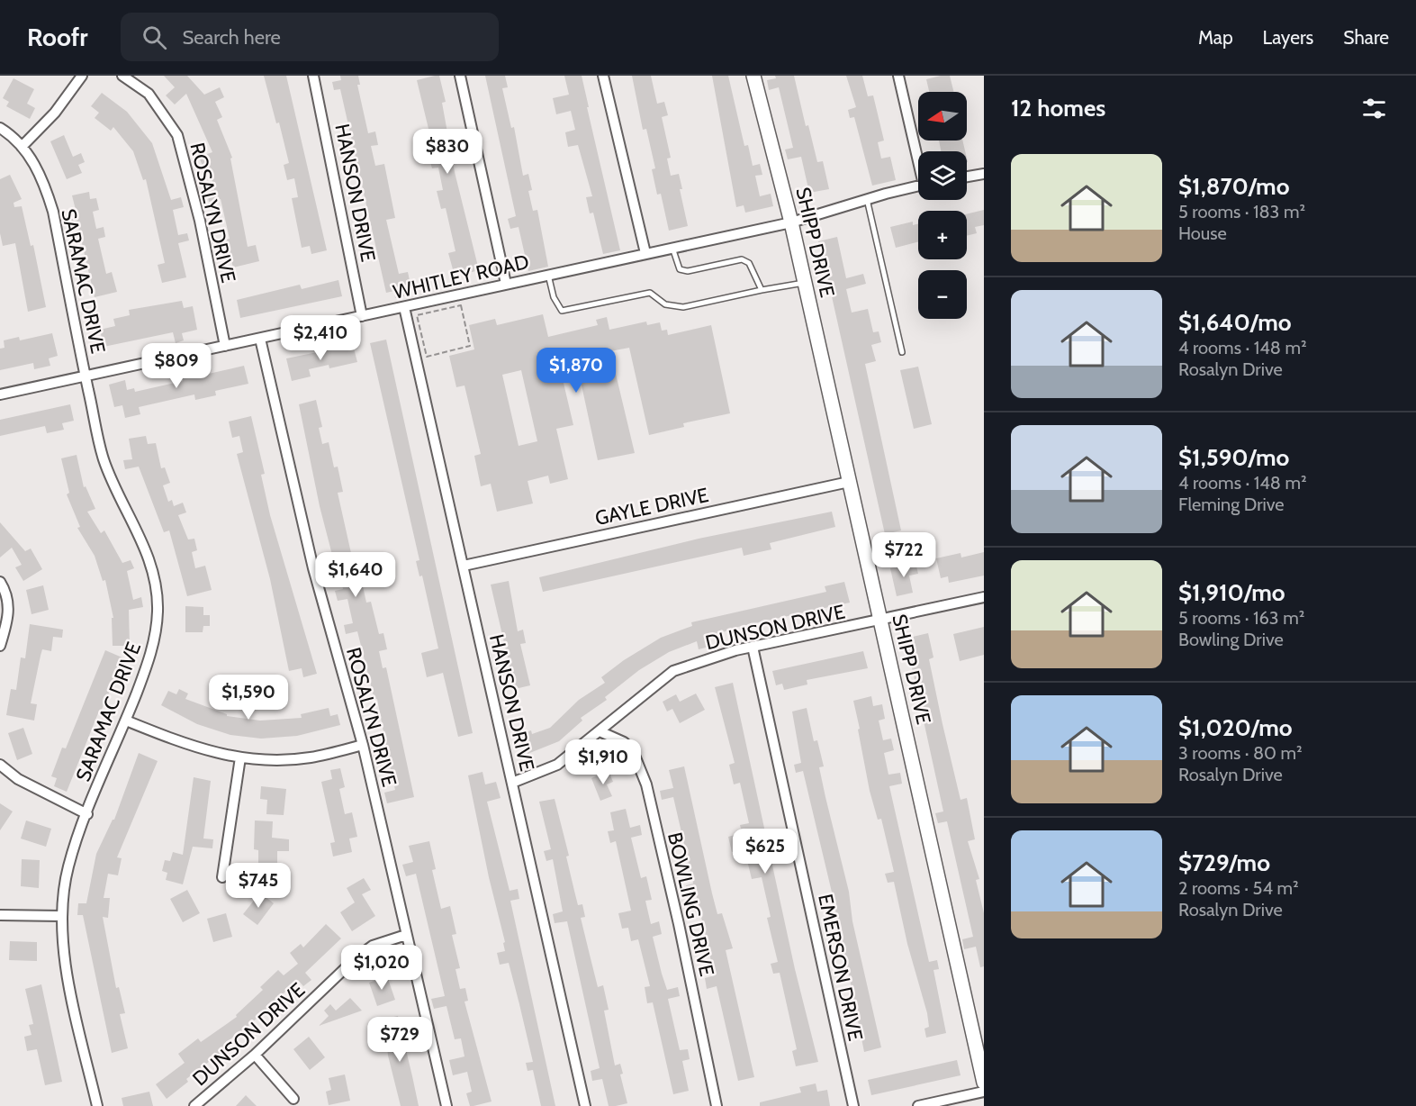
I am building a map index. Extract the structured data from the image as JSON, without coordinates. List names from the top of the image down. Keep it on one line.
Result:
{"streets":{"street":["HANSON DRIVE","ROSALYN DRIVE","SHIPP DRIVE","WHITLEY ROAD","SARAMAC DRIVE","GAYLE DRIVE","DUNSON DRIVE","BOWLING DRIVE","EMERSON DRIVE"]},"crossings":[["HANSON DRIVE","WHITLEY ROAD"],["HANSON DRIVE","GAYLE DRIVE"],["HANSON DRIVE","DUNSON DRIVE"],["ROSALYN DRIVE","WHITLEY ROAD"],["ROSALYN DRIVE","DUNSON DRIVE"],["SHIPP DRIVE","WHITLEY ROAD"],["SHIPP DRIVE","GAYLE DRIVE"],["SHIPP DRIVE","DUNSON DRIVE"],["WHITLEY ROAD","SARAMAC DRIVE"],["DUNSON DRIVE","BOWLING DRIVE"],["DUNSON DRIVE","EMERSON DRIVE"]],"north":"left","page":{"header":"Roofr","search":"Search here","nav":["Map","Layers","Share"],"heading":"12 homes","map_buttons":["+","−"],"price":["$830","$2,410","$809","$1,870","$722","$1,640","$1,590","$1,910","$625","$745","$1,020","$729"],"list":[{"name":"$1,870/mo","note":"5 rooms · 183 m² · House"},{"name":"$1,640/mo","note":"4 rooms · 148 m² · Rosalyn Drive"},{"name":"$1,590/mo","note":"4 rooms · 148 m² · Fleming Drive"},{"name":"$1,910/mo","note":"5 rooms · 163 m² · Bowling Drive"},{"name":"$1,020/mo","note":"3 rooms · 80 m² · Rosalyn Drive"},{"name":"$729/mo","note":"2 rooms · 54 m² · Rosalyn Drive"}]}}
